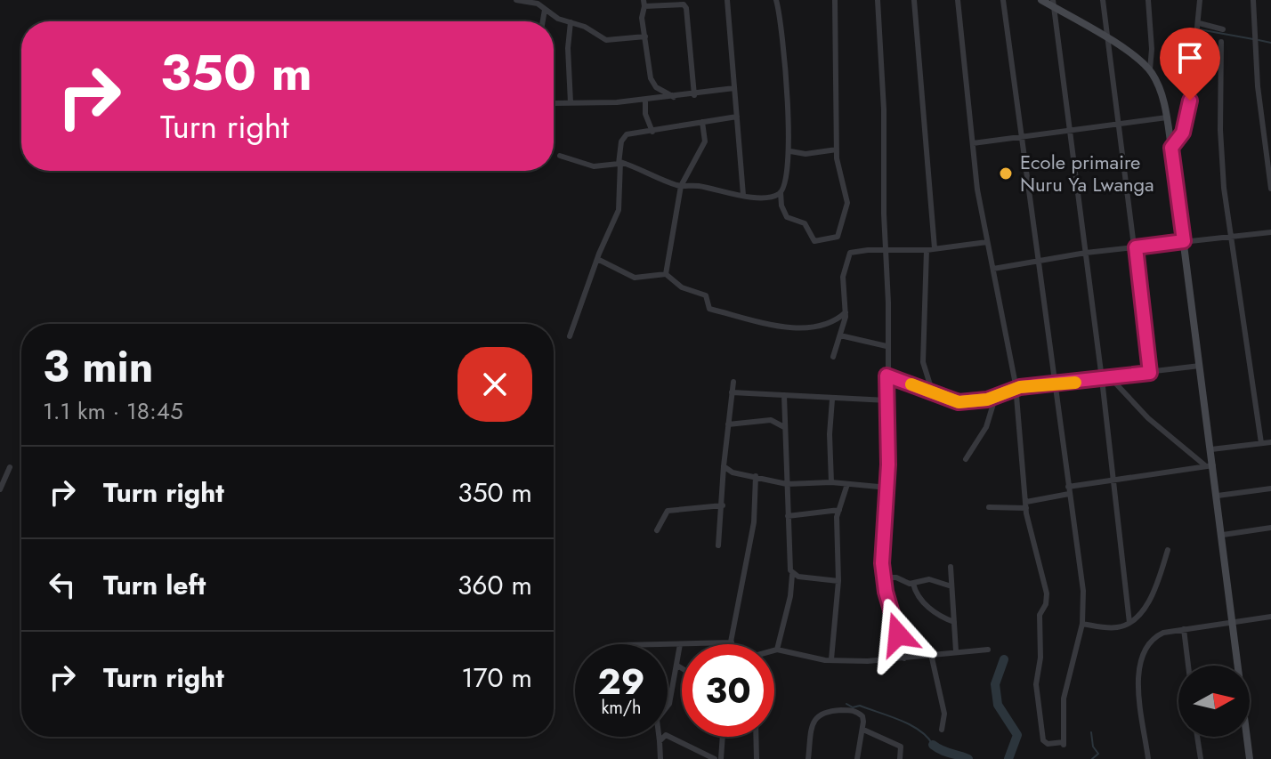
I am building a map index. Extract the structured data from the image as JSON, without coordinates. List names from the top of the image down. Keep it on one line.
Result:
{"places":["Ecole primaire Nuru Ya Lwanga"],"north":"right","page":{"turn":["350 m","Turn right"],"heading":["3 min","1.1 km · 18:45"],"list":[{"name":"Turn right","value":"350 m"},{"name":"Turn left","value":"360 m"},{"name":"Turn right","value":"170 m"}],"speed":"29 km/h","limit":"30"}}
